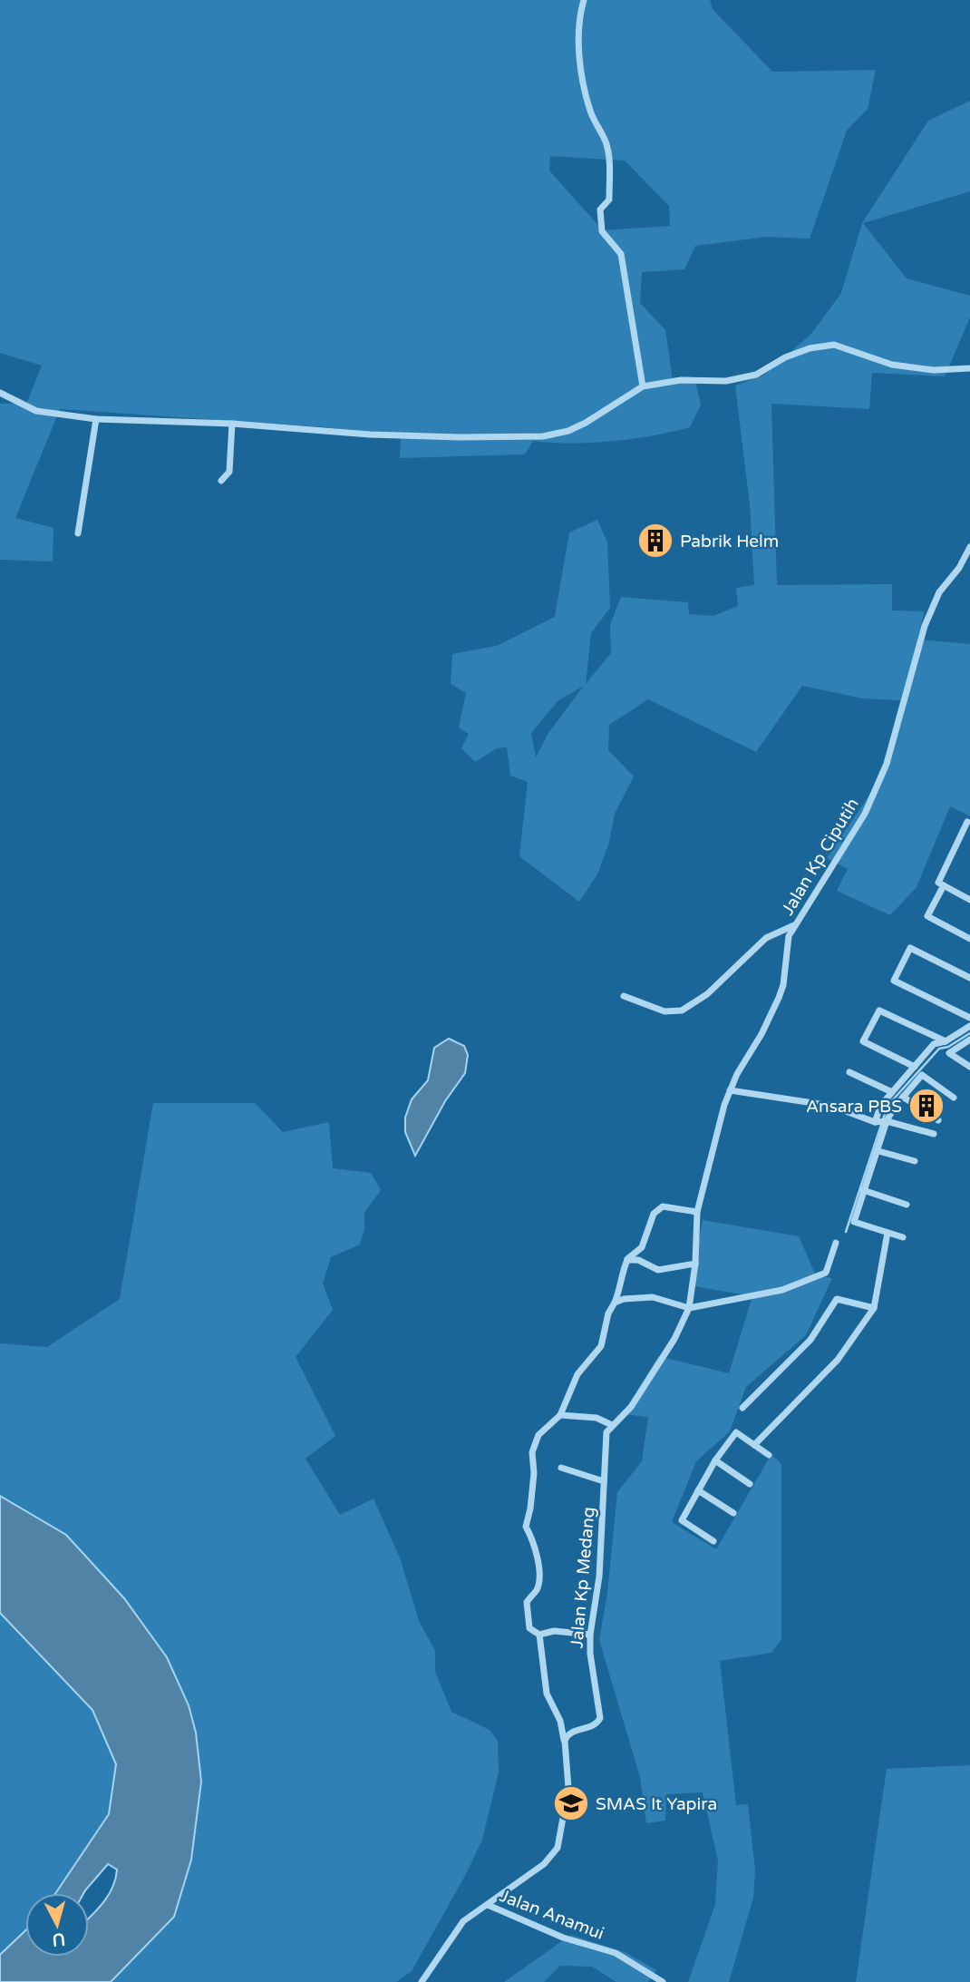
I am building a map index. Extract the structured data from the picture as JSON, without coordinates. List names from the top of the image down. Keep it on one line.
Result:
{"streets":{"street":["Jalan Kp Ciputih","Jalan Kp Medang","Jalan Anamui"]},"crossings":[["Jalan Kp Ciputih","Jalan Kp Medang"]],"places":{"building":["Pabrik Helm","Ansara PBS"],"school or university":["SMAS It Yapira"]},"north":"bottom"}
